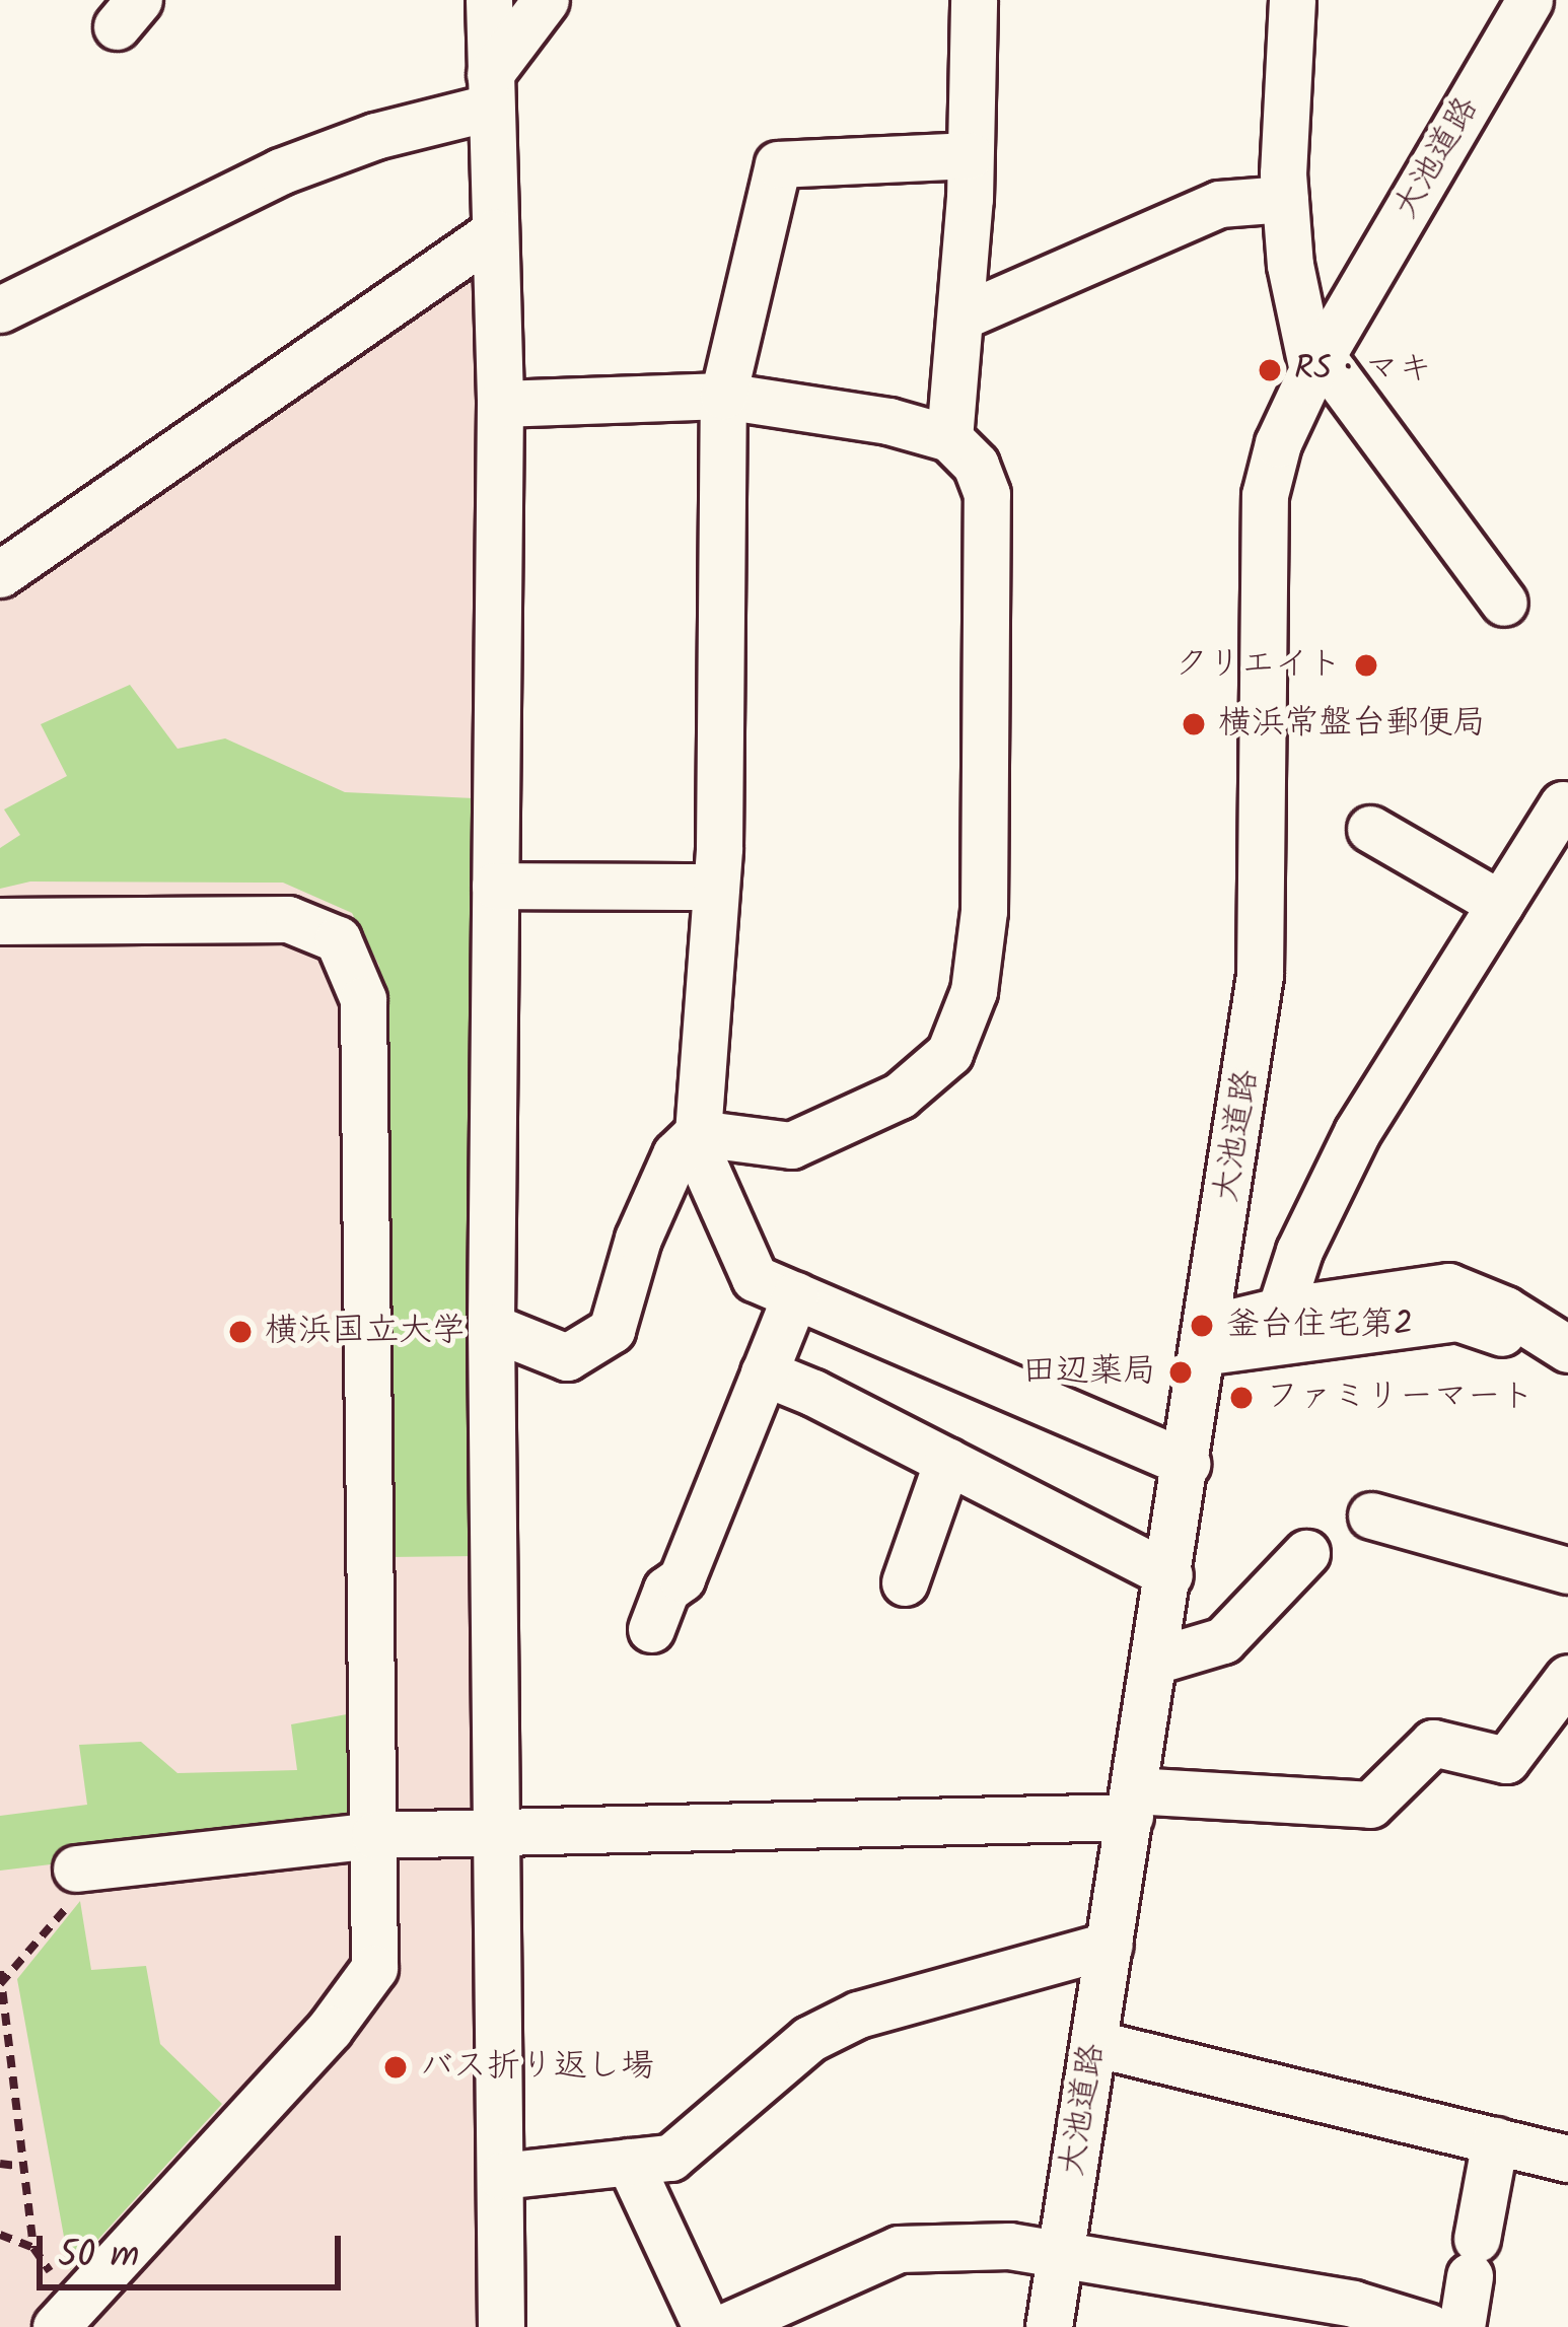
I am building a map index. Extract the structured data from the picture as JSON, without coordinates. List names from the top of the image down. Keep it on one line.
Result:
{"streets":{"street":["大池道路"]},"places":["RS・マキ","クリエイト","横浜常盤台郵便局","釜台住宅第2","横浜国立大学","田辺薬局","ファミリーマート","バス折り返し場"],"scale_bar":"50 m"}
